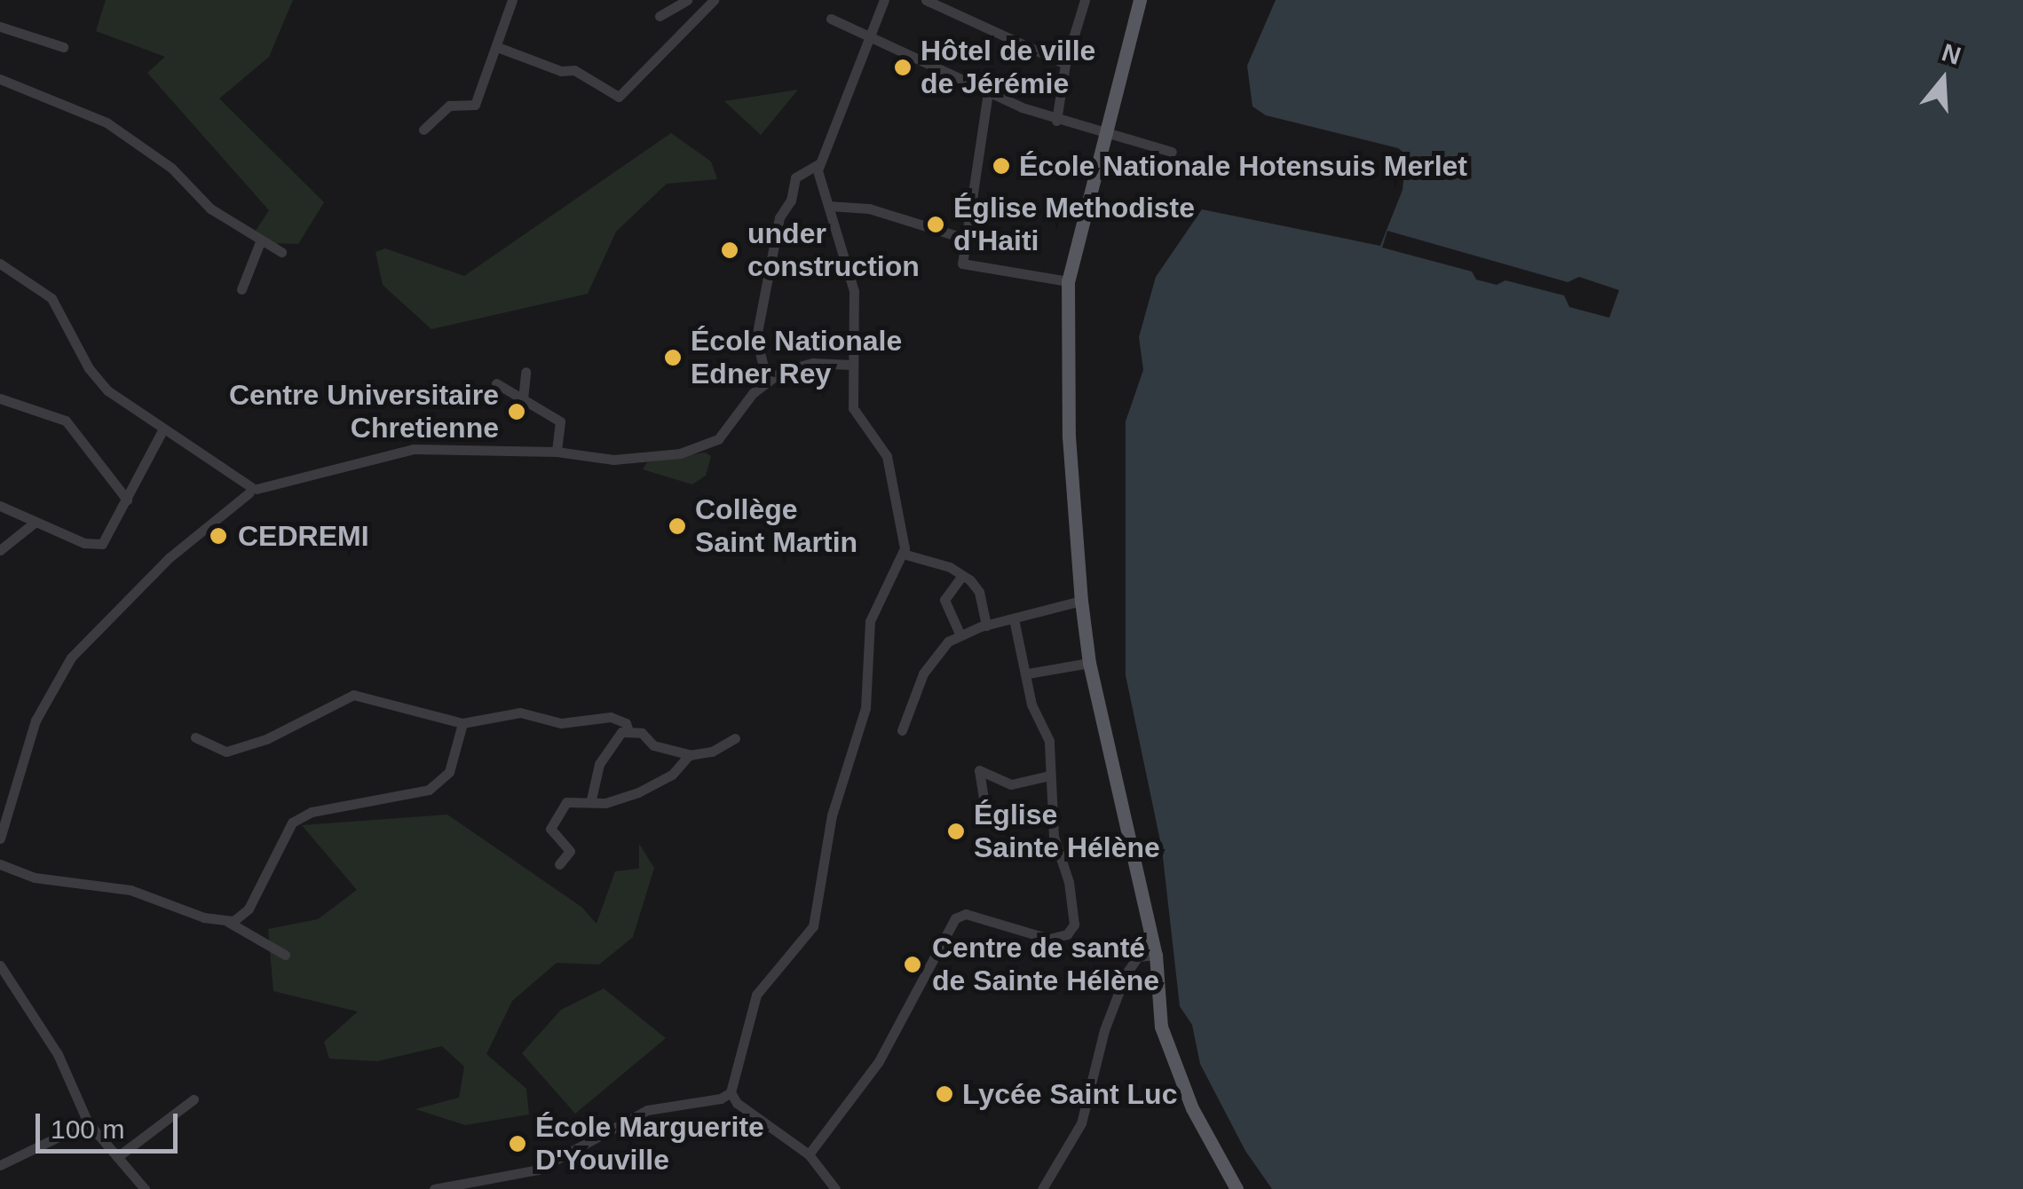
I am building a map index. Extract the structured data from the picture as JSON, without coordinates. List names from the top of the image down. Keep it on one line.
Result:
{"places":["Hôtel de ville de Jérémie","École Nationale Hotensuis Merlet","Église Methodiste d'Haiti","under construction","École Nationale Edner Rey","Centre Universitaire Chretienne","Collège Saint Martin","CEDREMI","Église Sainte Hélène","Centre de santé de Sainte Hélène","Lycée Saint Luc","École Marguerite D'Youville"],"scale_bar":"100 m","north":"top"}
